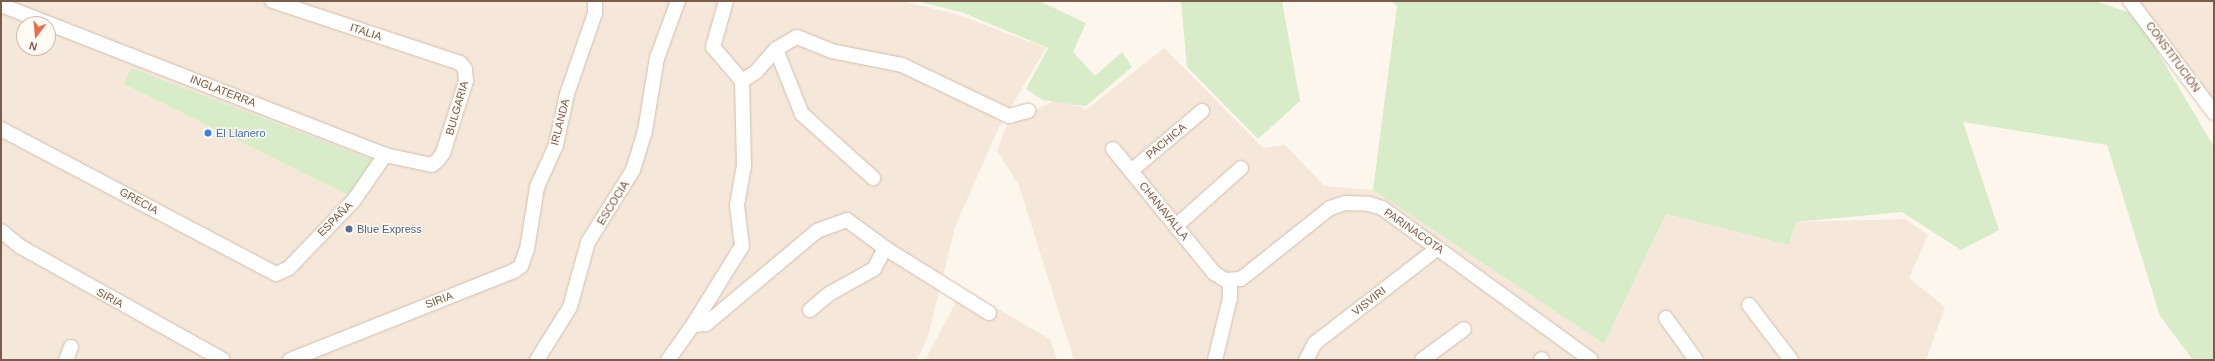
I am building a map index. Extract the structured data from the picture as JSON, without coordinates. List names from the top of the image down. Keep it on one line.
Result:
{"streets":{"street":["ITALIA","CONSTITUCIÓN","INGLATERRA","BULGARIA","IRLANDA","PACHICA","GRECIA","ESCOCIA","CHANAVALLA","ESPAÑA","PARINACOTA","SIRIA","VISVIRI"]},"crossings":[["ITALIA","BULGARIA"],["INGLATERRA","BULGARIA"],["INGLATERRA","ESPAÑA"],["IRLANDA","SIRIA"],["PACHICA","CHANAVALLA"],["GRECIA","ESPAÑA"],["CHANAVALLA","PARINACOTA"],["PARINACOTA","VISVIRI"]],"places":["El Llanero","Blue Express"],"north":"bottom"}
